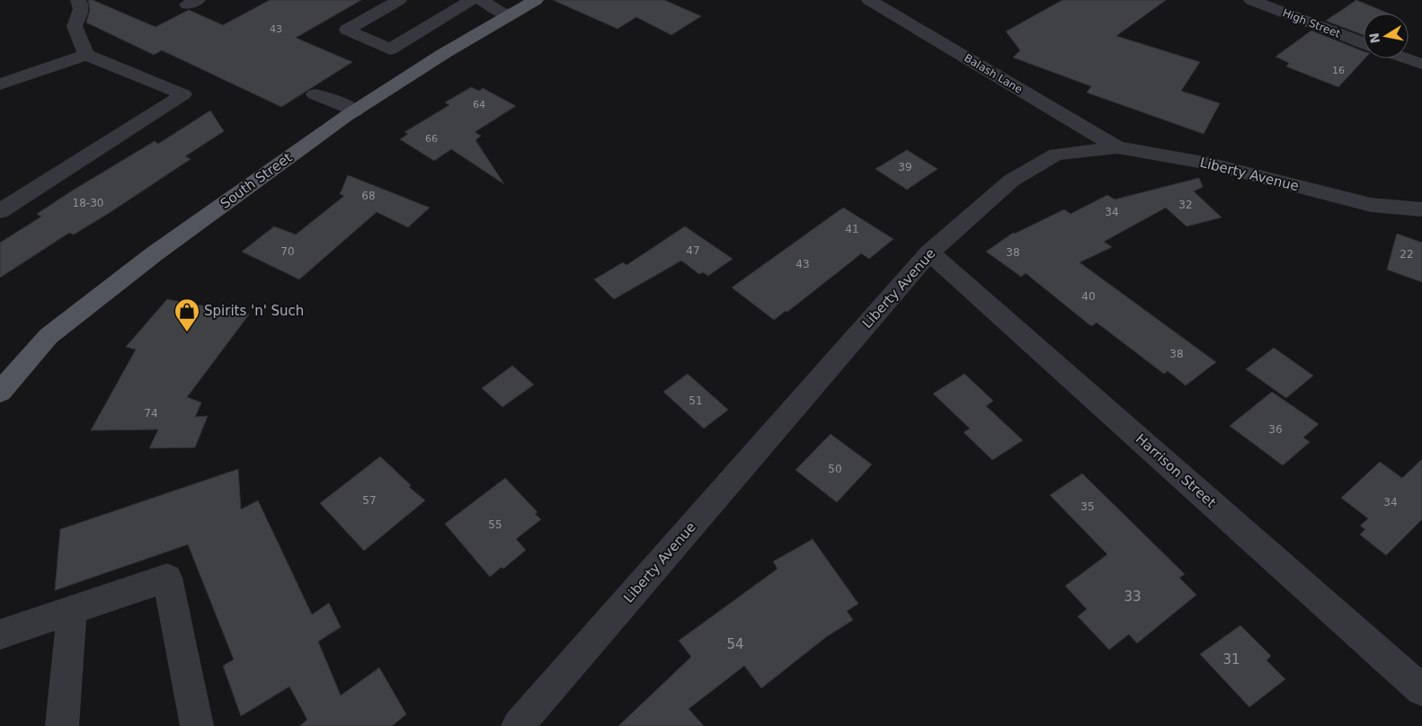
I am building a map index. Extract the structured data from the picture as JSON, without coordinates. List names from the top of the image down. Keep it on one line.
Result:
{"streets":{"main road":["South Street"],"street":["High Street","Balash Lane","Liberty Avenue","Harrison Street"]},"crossings":[["Balash Lane","Liberty Avenue"],["Liberty Avenue","Harrison Street"]],"places":{"shop":["Spirits 'n' Such"]},"house_numbers":["43","16","64","66","39","68","18-30","32","34","41","47","70","38","22","43","40","38","51","74","36","50","57","34","35","55","33","54","31"],"north":"left"}
